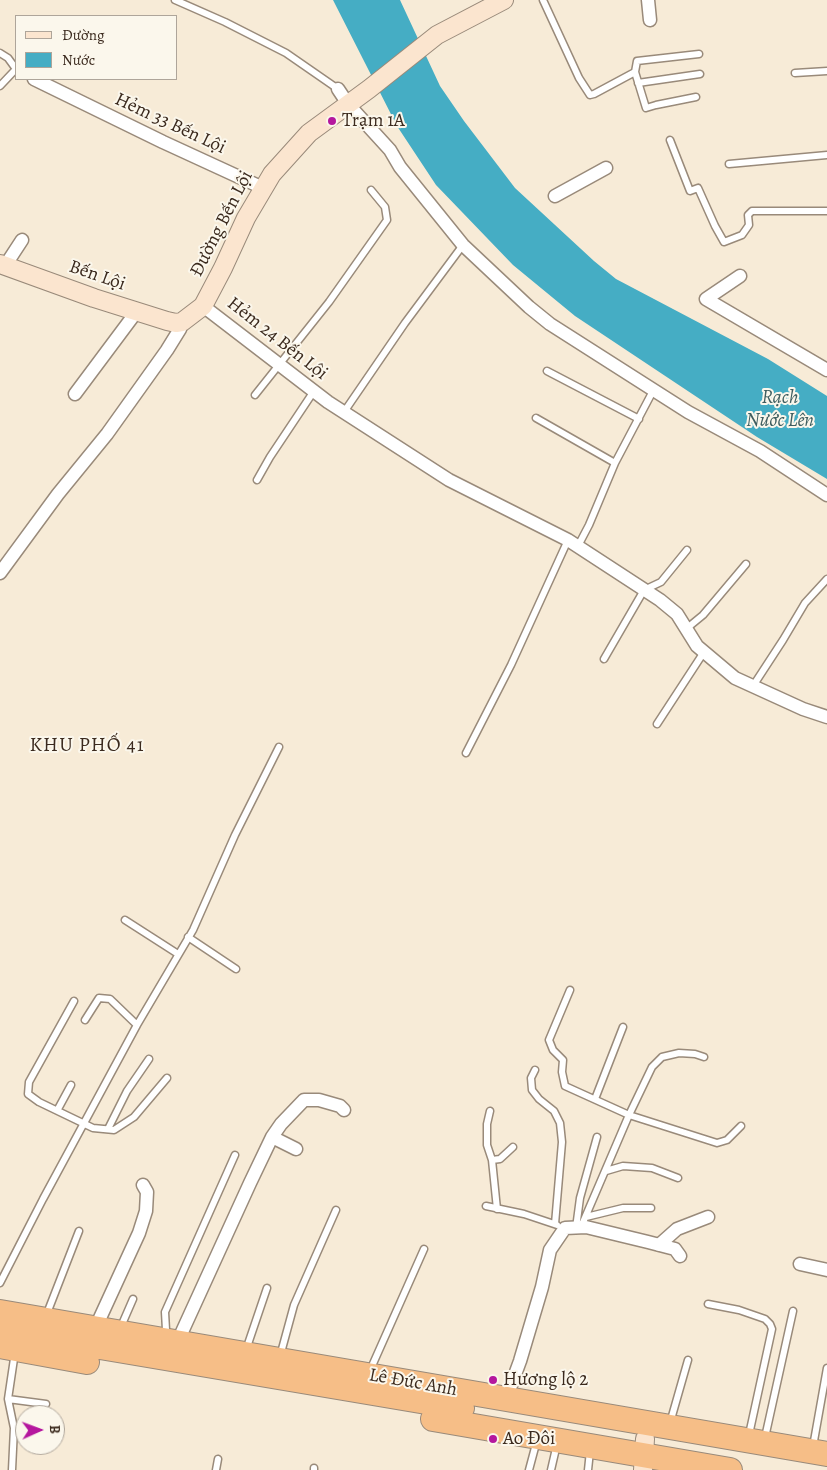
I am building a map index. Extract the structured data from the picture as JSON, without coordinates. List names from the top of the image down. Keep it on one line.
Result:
{"streets":{"highway":["Lê Đức Anh"],"street":["Hẻm 33 Bến Lội","Đường Bến Lội","Bến Lội","Hẻm 24 Bến Lội"]},"crossings":[["Hẻm 33 Bến Lội","Đường Bến Lội"],["Đường Bến Lội","Bến Lội"],["Đường Bến Lội","Hẻm 24 Bến Lội"]],"districts":["KHU PHỐ 41"],"water":["Rạch Nước Lên"],"places":["Trạm 1A","Hương lộ 2","Ao Đôi"],"legend":["Đường","Nước"],"north":"right"}
